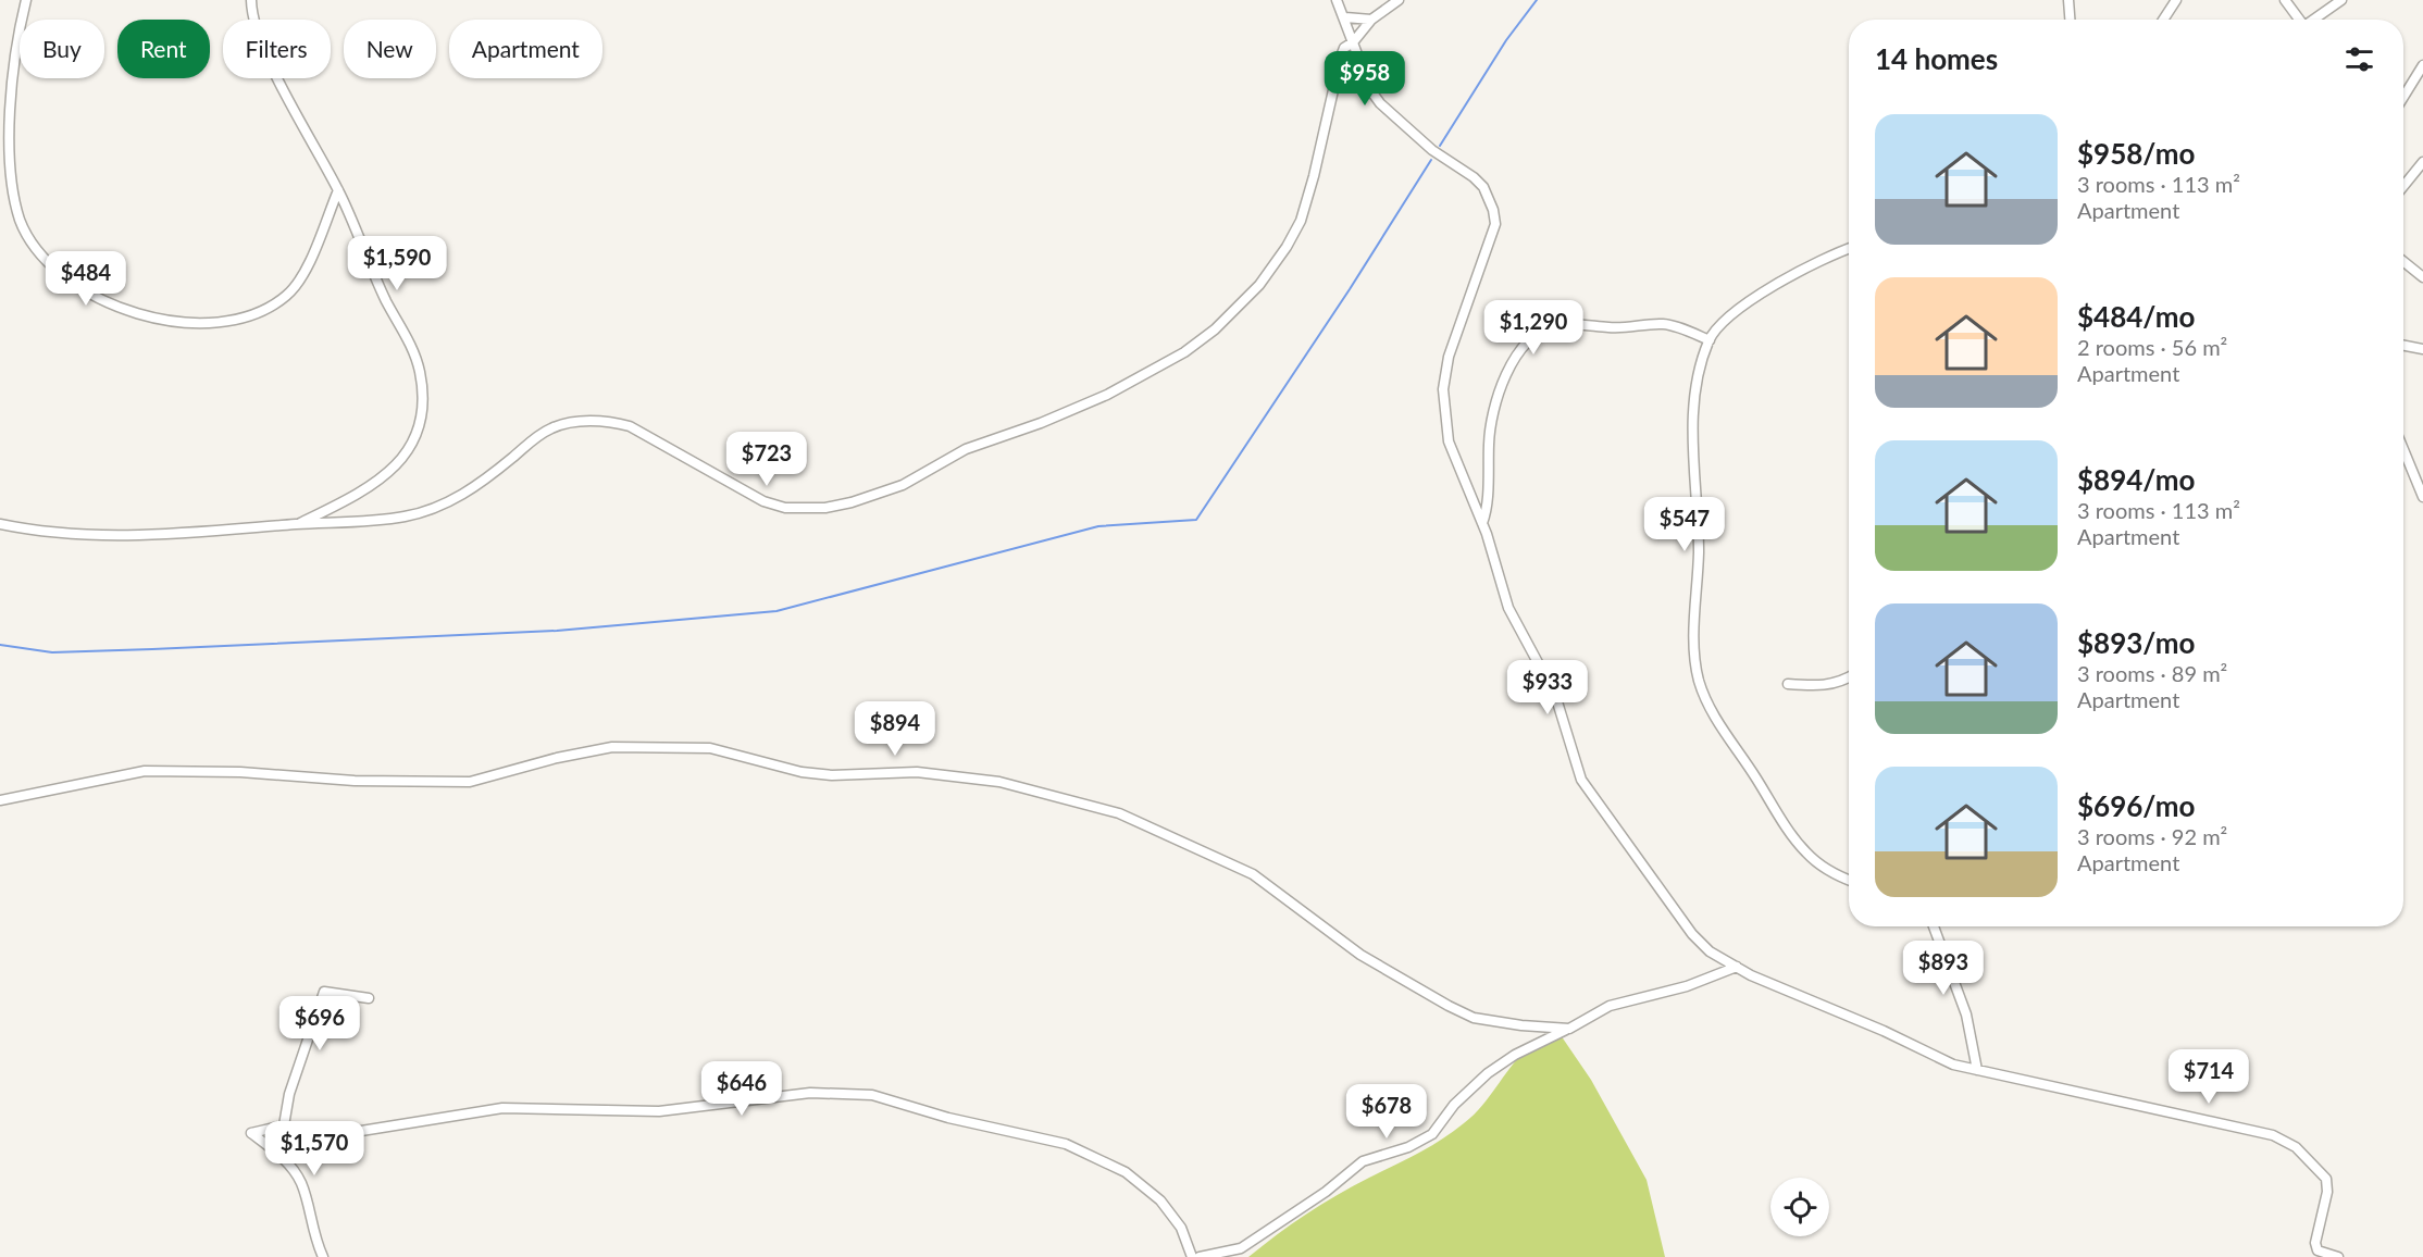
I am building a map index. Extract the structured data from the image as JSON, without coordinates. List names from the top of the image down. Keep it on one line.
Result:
{"page":{"chip":["Buy","Rent","Filters","New","Apartment"],"heading":"14 homes","price":["$958","$1,590","$484","$1,290","$723","$547","$933","$894","$893","$696","$714","$646","$678","$1,570"],"list":[{"name":"$958/mo","note":"3 rooms · 113 m² · Apartment"},{"name":"$484/mo","note":"2 rooms · 56 m² · Apartment"},{"name":"$894/mo","note":"3 rooms · 113 m² · Apartment"},{"name":"$893/mo","note":"3 rooms · 89 m² · Apartment"},{"name":"$696/mo","note":"3 rooms · 92 m² · Apartment"}]}}
